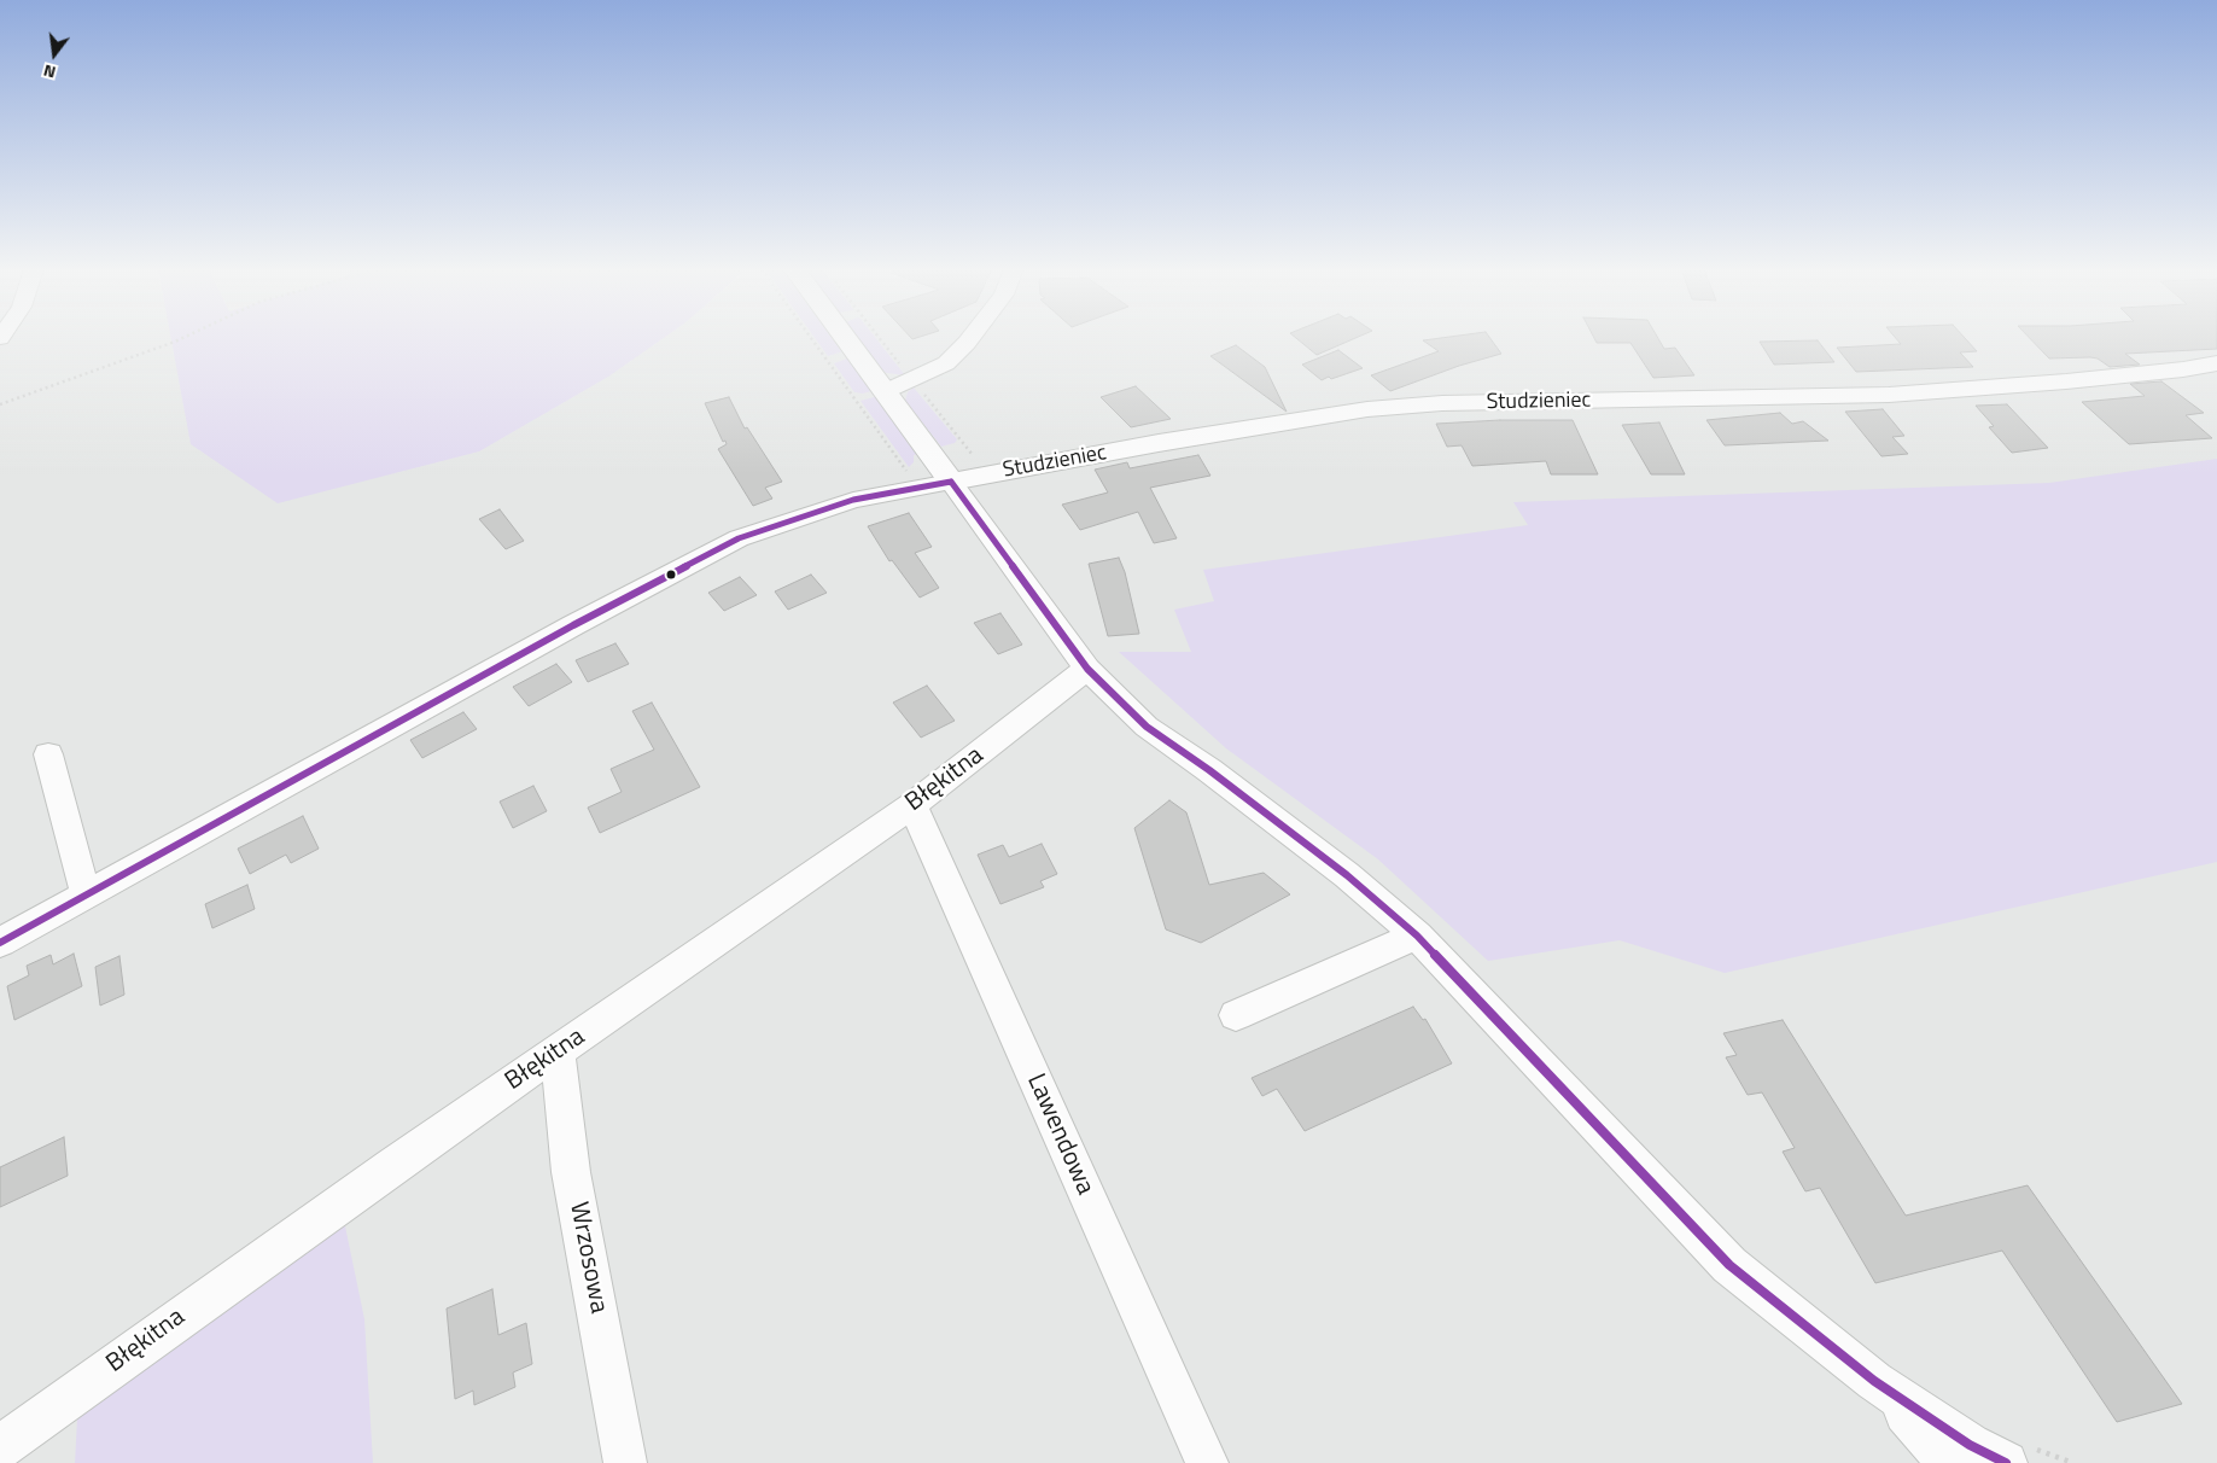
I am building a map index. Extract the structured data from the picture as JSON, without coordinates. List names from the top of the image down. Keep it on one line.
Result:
{"streets":{"main road":["Studzieniec"],"street":["Błękitna","Lawendowa","Wrzosowa"]},"crossings":[["Błękitna","Lawendowa"],["Błękitna","Wrzosowa"]],"north":"bottom"}
